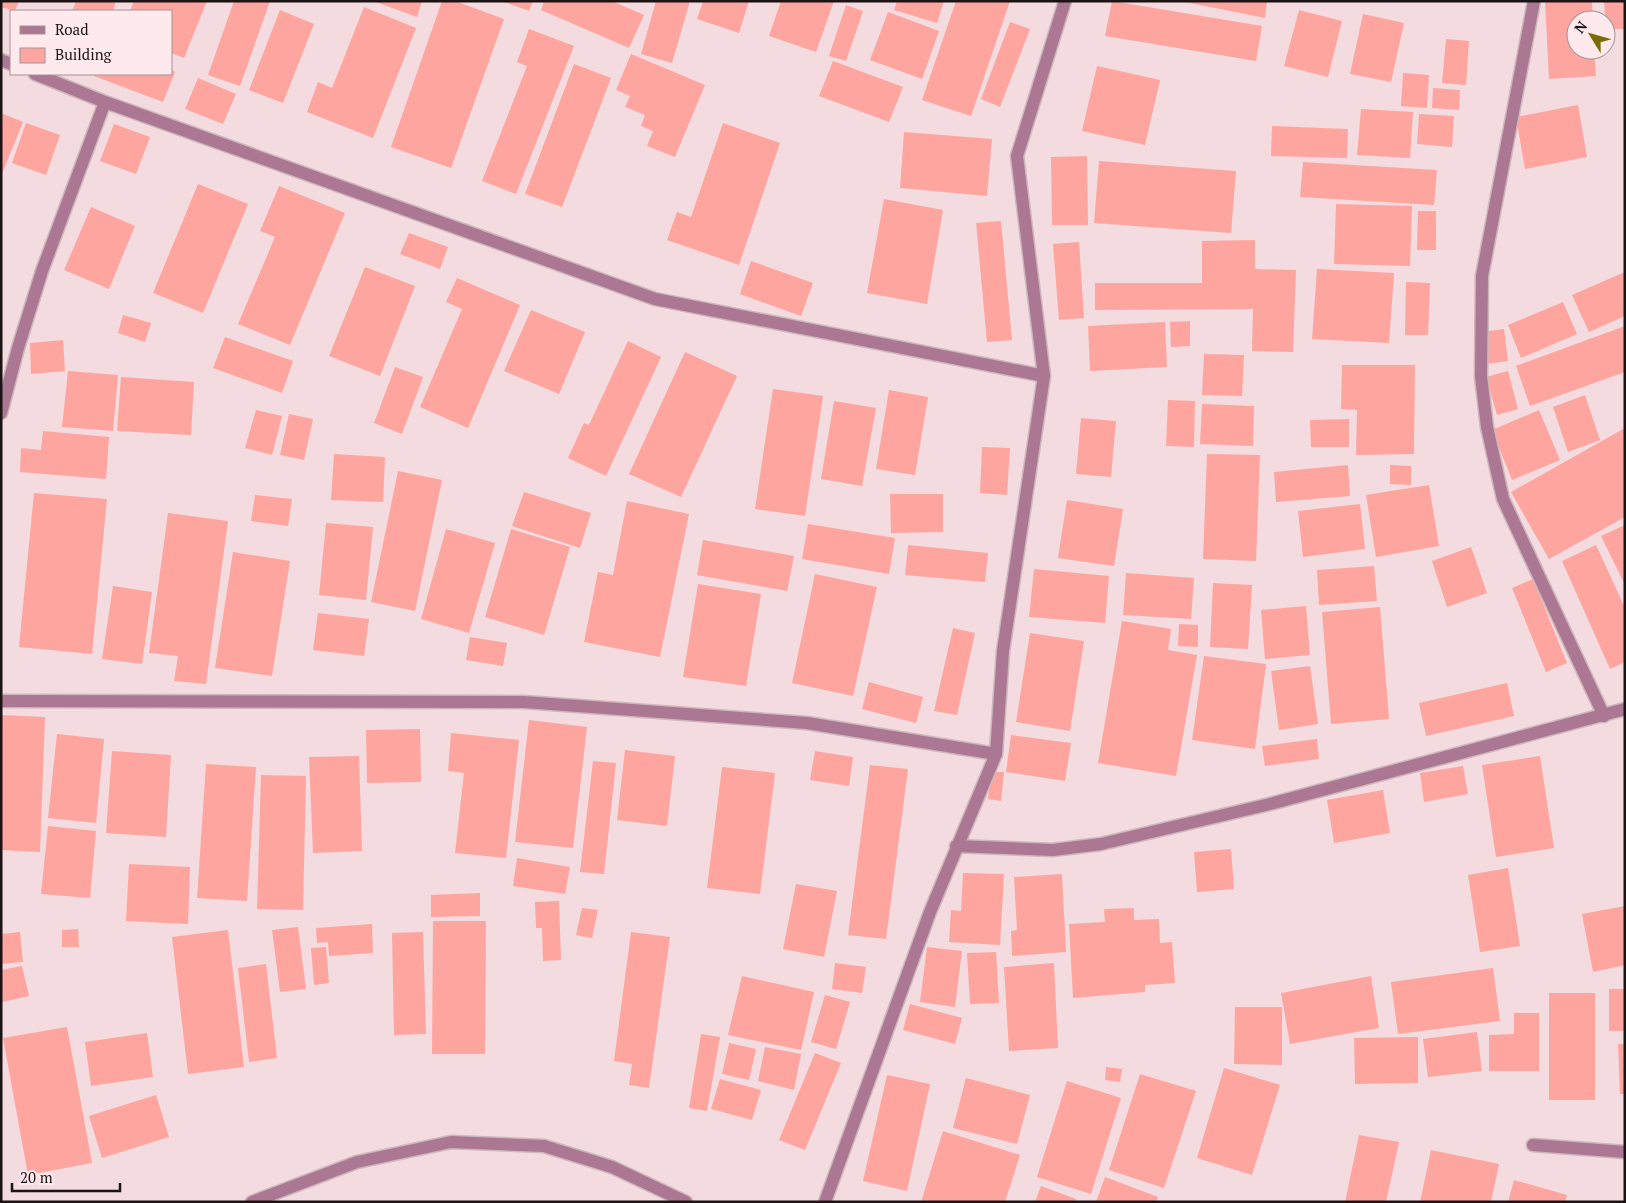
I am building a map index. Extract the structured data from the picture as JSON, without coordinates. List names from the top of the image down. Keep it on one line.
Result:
{"legend":["Road","Building"],"scale_bar":"20 m","north":"top left"}
